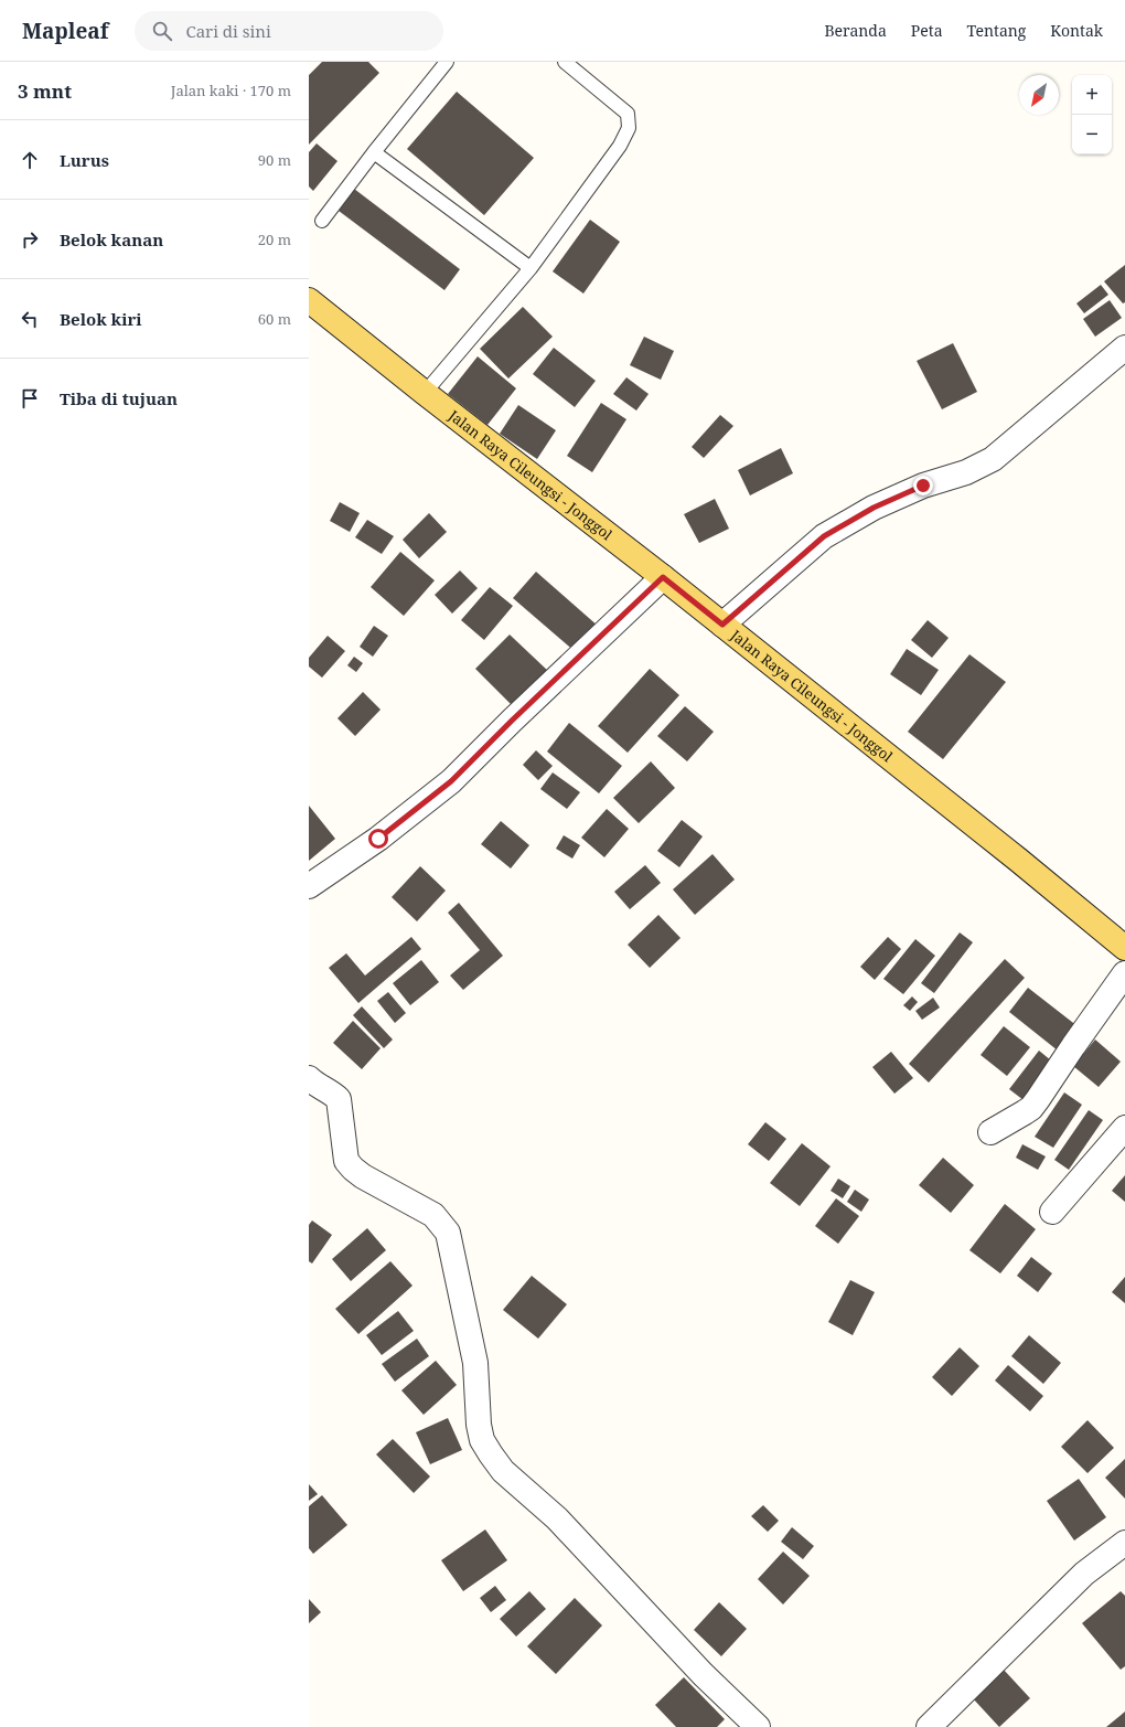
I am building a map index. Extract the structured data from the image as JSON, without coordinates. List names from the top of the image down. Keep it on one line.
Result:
{"streets":{"main road":["Jalan Raya Cileungsi - Jonggol"]},"north":"bottom left","page":{"header":"Mapleaf","search":"Cari di sini","nav":["Beranda","Peta","Tentang","Kontak"],"heading":["3 mnt","Jalan kaki · 170 m"],"map_buttons":["+","−"],"list":[["Lurus","90 m"],["Belok kanan","20 m"],["Belok kiri","60 m"],"Tiba di tujuan"]}}
